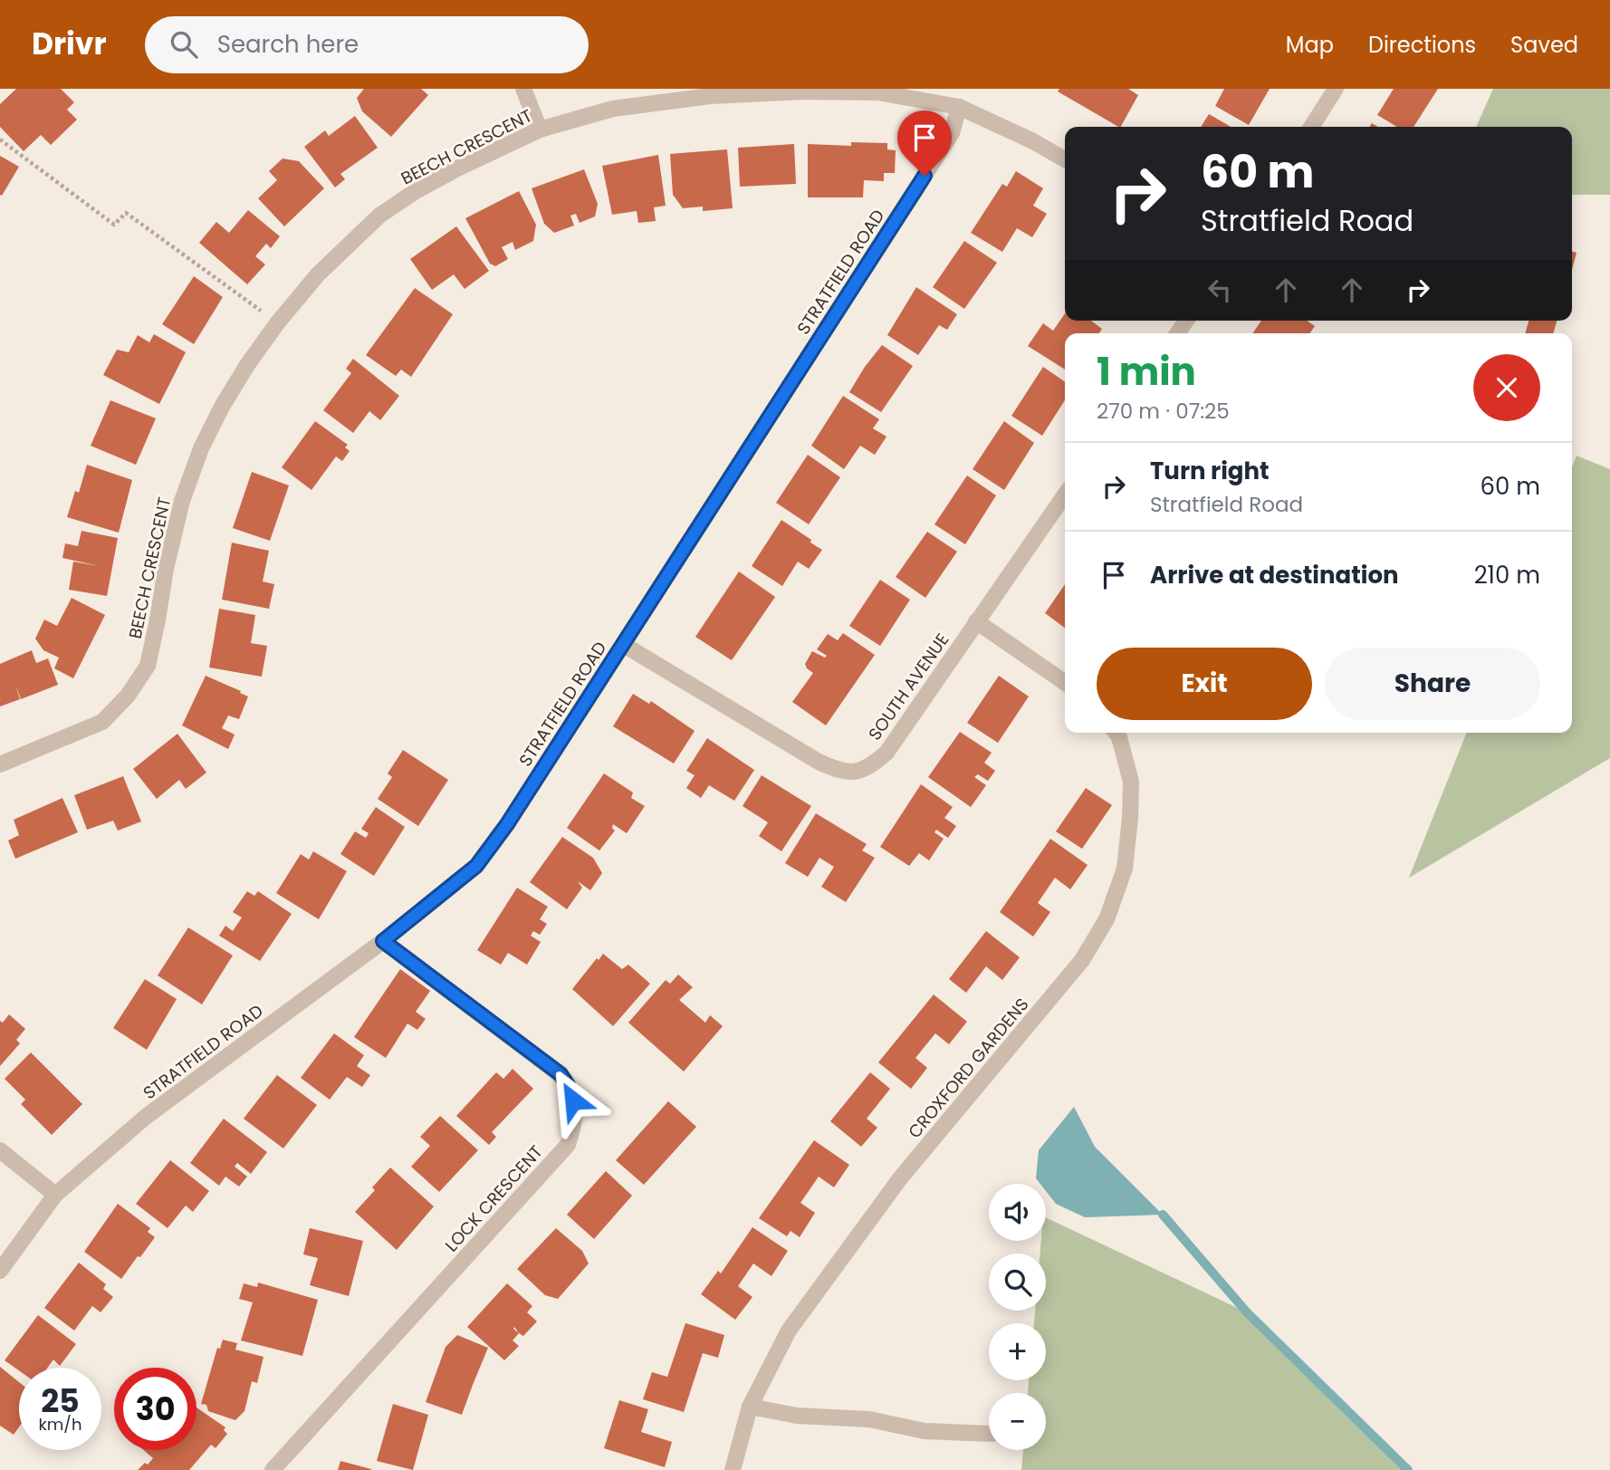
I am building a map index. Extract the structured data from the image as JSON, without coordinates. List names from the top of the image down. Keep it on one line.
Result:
{"streets":{"street":["BEECH CRESCENT","STRATFIELD ROAD","SOUTH AVENUE","CROXFORD GARDENS","LOCK CRESCENT"]},"crossings":[["BEECH CRESCENT","STRATFIELD ROAD"],["STRATFIELD ROAD","SOUTH AVENUE"],["STRATFIELD ROAD","LOCK CRESCENT"]],"page":{"header":"Drivr","search":"Search here","nav":["Map","Directions","Saved"],"turn":["60 m","Stratfield Road"],"heading":["1 min","270 m · 07:25"],"list":[{"name":"Turn right","note":"Stratfield Road","value":"60 m"},{"name":"Arrive at destination","value":"210 m"}],"buttons":["Exit","Share"],"map_buttons":["+","−"],"speed":"25 km/h","limit":"30"}}
